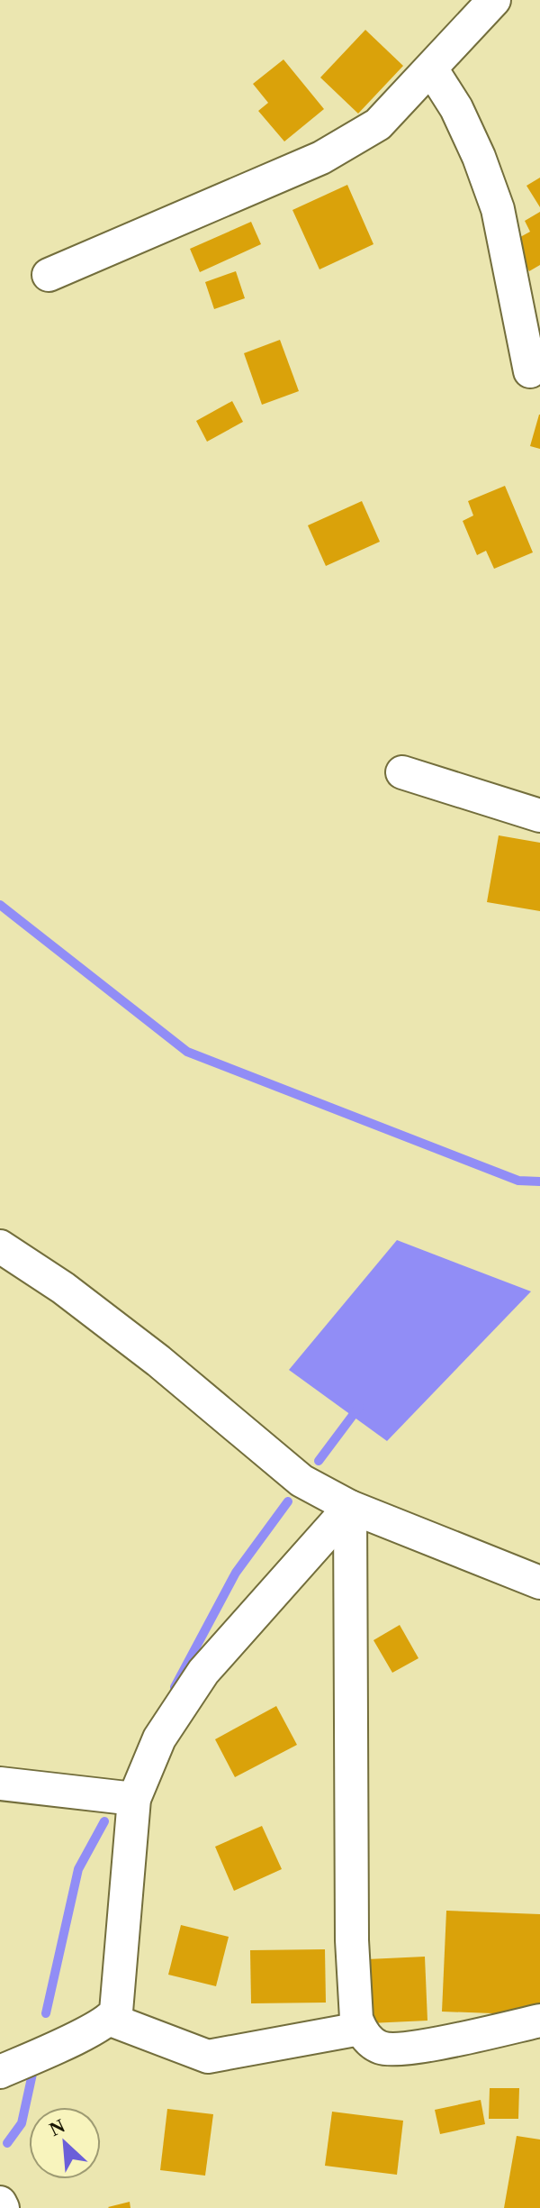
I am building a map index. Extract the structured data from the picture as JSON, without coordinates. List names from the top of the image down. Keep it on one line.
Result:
{"north":"top left"}
